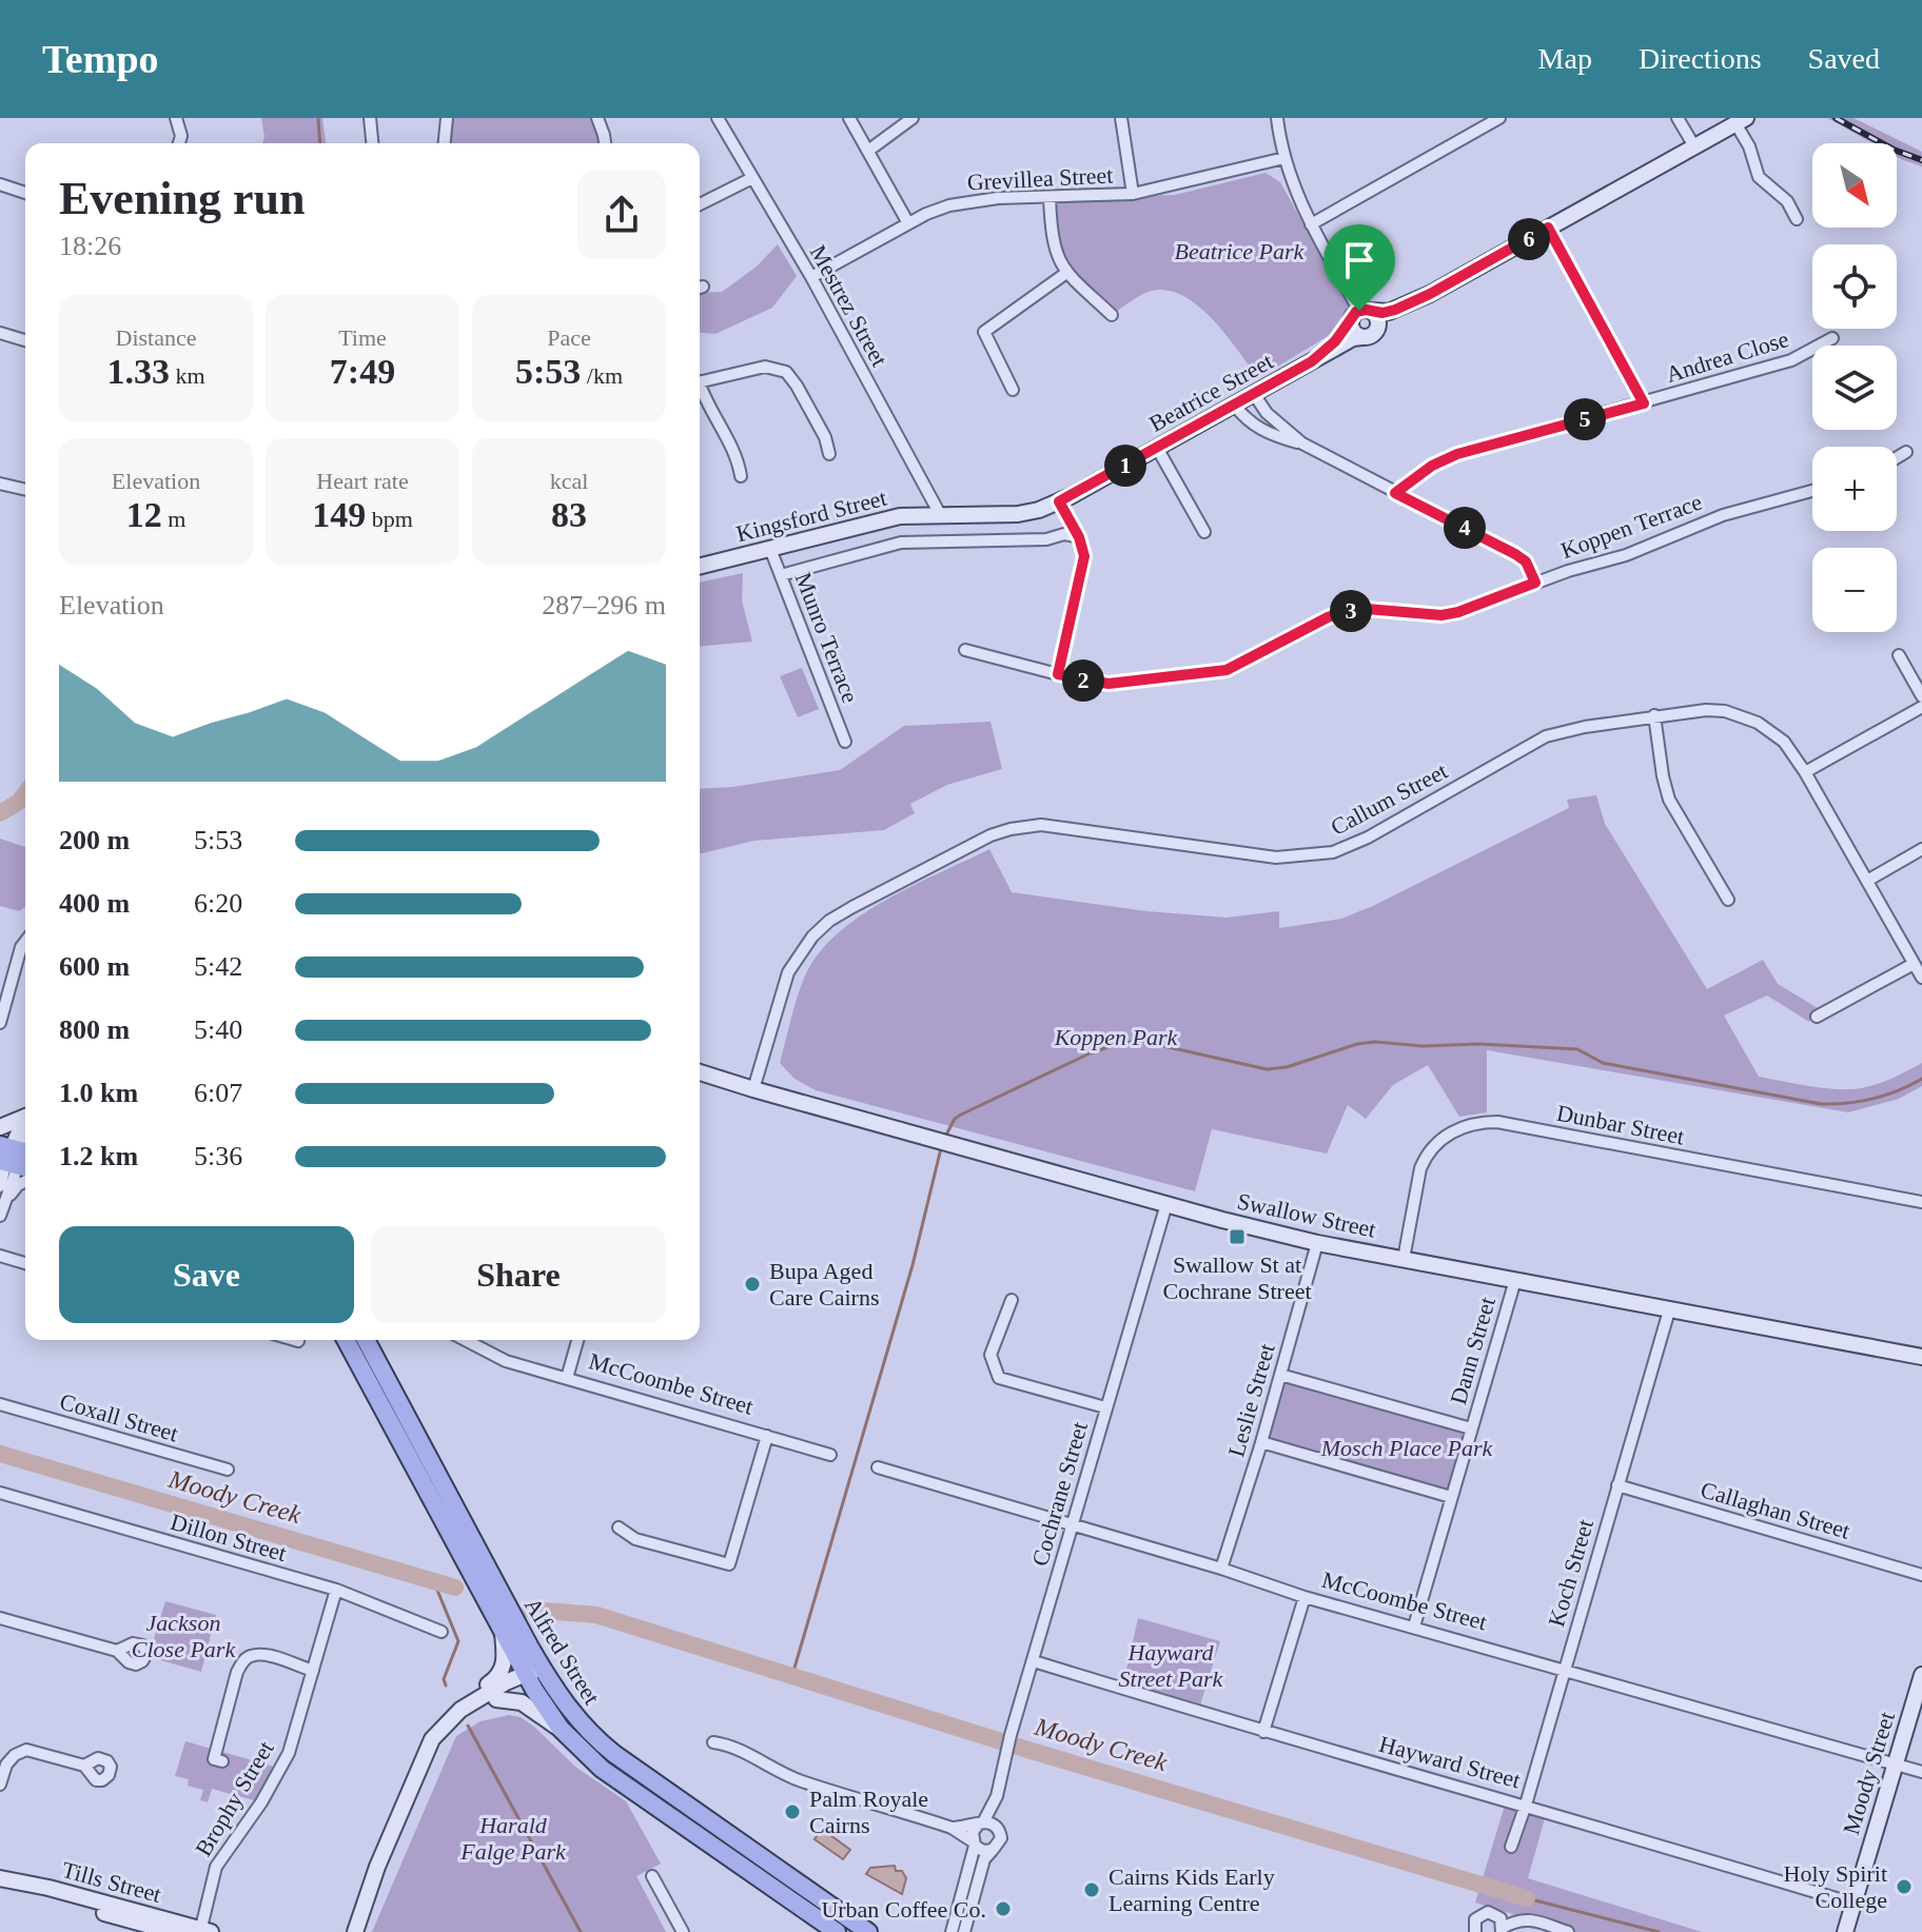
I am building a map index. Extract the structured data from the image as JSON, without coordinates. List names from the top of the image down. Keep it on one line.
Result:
{"streets":{"main road":["Alfred Street"],"street":["Grevillea Street","Mestrez Street","Andrea Close","Beatrice Street","Kingsford Street","Koppen Terrace","Munro Terrace","Callum Street","Dunbar Street","Swallow Street","Dann Street","McCoombe Street","Leslie Street","Coxall Street","Cochrane Street","Callaghan Street","Dillon Street","Koch Street","Hayward Street","Moody Street","Brophy Street","Tills Street"]},"crossings":[["Grevillea Street","Mestrez Street"],["Mestrez Street","Beatrice Street"],["Mestrez Street","Kingsford Street"],["Beatrice Street","Kingsford Street"],["Kingsford Street","Munro Terrace"],["Callum Street","Swallow Street"],["Dunbar Street","Swallow Street"],["Swallow Street","Dann Street"],["Swallow Street","Leslie Street"],["Swallow Street","Cochrane Street"],["Swallow Street","Koch Street"],["Dann Street","McCoombe Street"],["McCoombe Street","Leslie Street"],["McCoombe Street","Cochrane Street"],["McCoombe Street","Koch Street"],["McCoombe Street","Moody Street"],["Cochrane Street","Hayward Street"],["Callaghan Street","Koch Street"],["Dillon Street","Brophy Street"],["Koch Street","Hayward Street"],["Hayward Street","Moody Street"],["Brophy Street","Tills Street"]],"water":["Moody Creek"],"parks":["Beatrice Park","Koppen Park","Mosch Place Park","Jackson Close Park","Hayward Street Park","Harald Falge Park"],"places":{"transit":["Swallow St at Cochrane Street"],"other":["Bupa Aged Care Cairns","Palm Royale Cairns","Holy Spirit College","Cairns Kids Early Learning Centre","Urban Coffee Co."]},"north":"bottom right","page":{"header":"Tempo","nav":["Map","Directions","Saved"],"map_buttons":["+","−"],"heading":["Evening run","18:26"],"pins":["6","5","1","4","3","2"],"stats":[["Distance","1.33 km"],["Time","7:49"],["Pace","5:53 /km"],["Elevation","12 m"],["Heart rate","149 bpm"],["kcal","83"]],"chart":["Elevation","287–296 m"],"list":[{"name":"200 m","note":"5:53"},{"name":"400 m","note":"6:20"},{"name":"600 m","note":"5:42"},{"name":"800 m","note":"5:40"},{"name":"1.0 km","note":"6:07"},{"name":"1.2 km","note":"5:36"}],"buttons":["Save","Share"]}}
